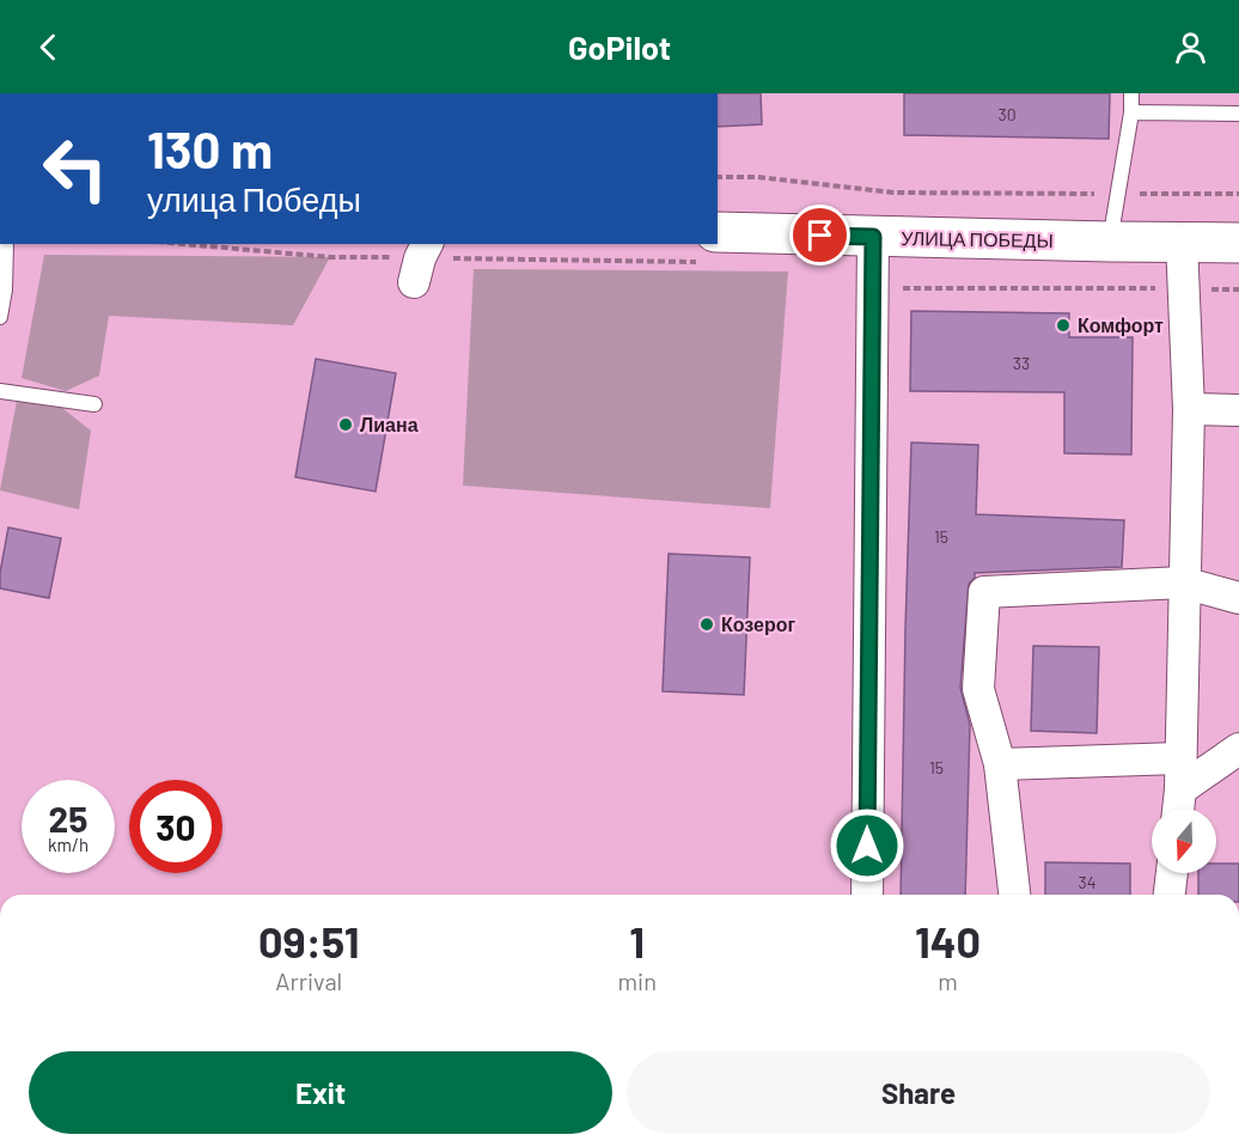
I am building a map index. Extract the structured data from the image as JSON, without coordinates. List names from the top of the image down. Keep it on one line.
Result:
{"streets":{"main road":["УЛИЦА ПОБЕДЫ"]},"places":["Комфорт","Лиана","Козерог"],"house_numbers":["30","33","15","15","34"],"north":"bottom","page":{"header":"GoPilot","turn":["130 m","улица Победы"],"speed":"25 km/h","limit":"30","eta":["09:51","Arrival","1","min","140","m"],"buttons":["Exit","Share"]}}
